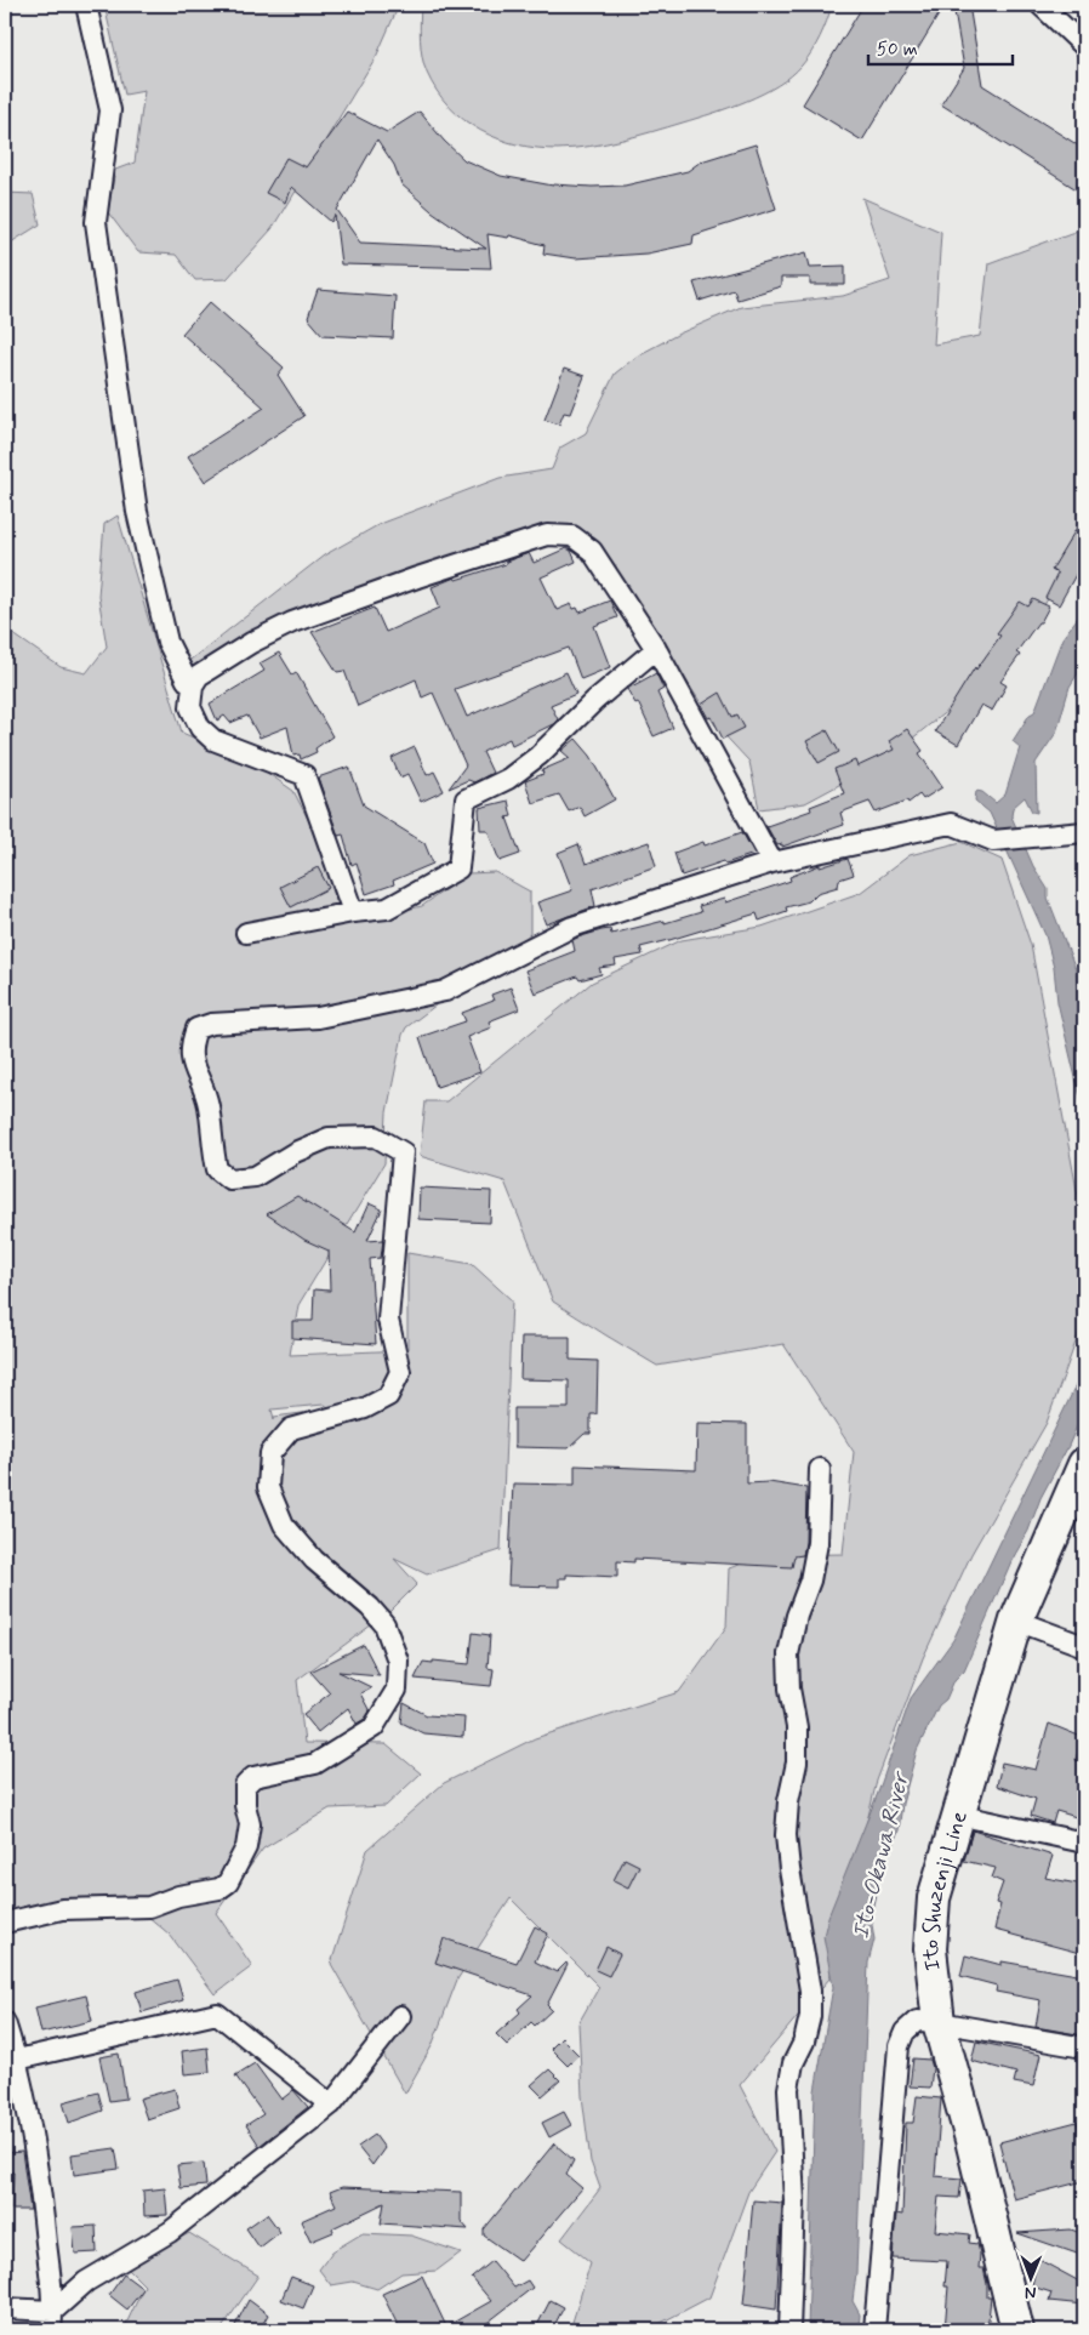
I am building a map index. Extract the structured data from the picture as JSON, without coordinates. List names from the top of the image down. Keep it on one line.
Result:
{"streets":{"main road":["Ito Shuzenji Line"]},"water":["Ito-Okawa River"],"scale_bar":"50 m","north":"bottom"}
